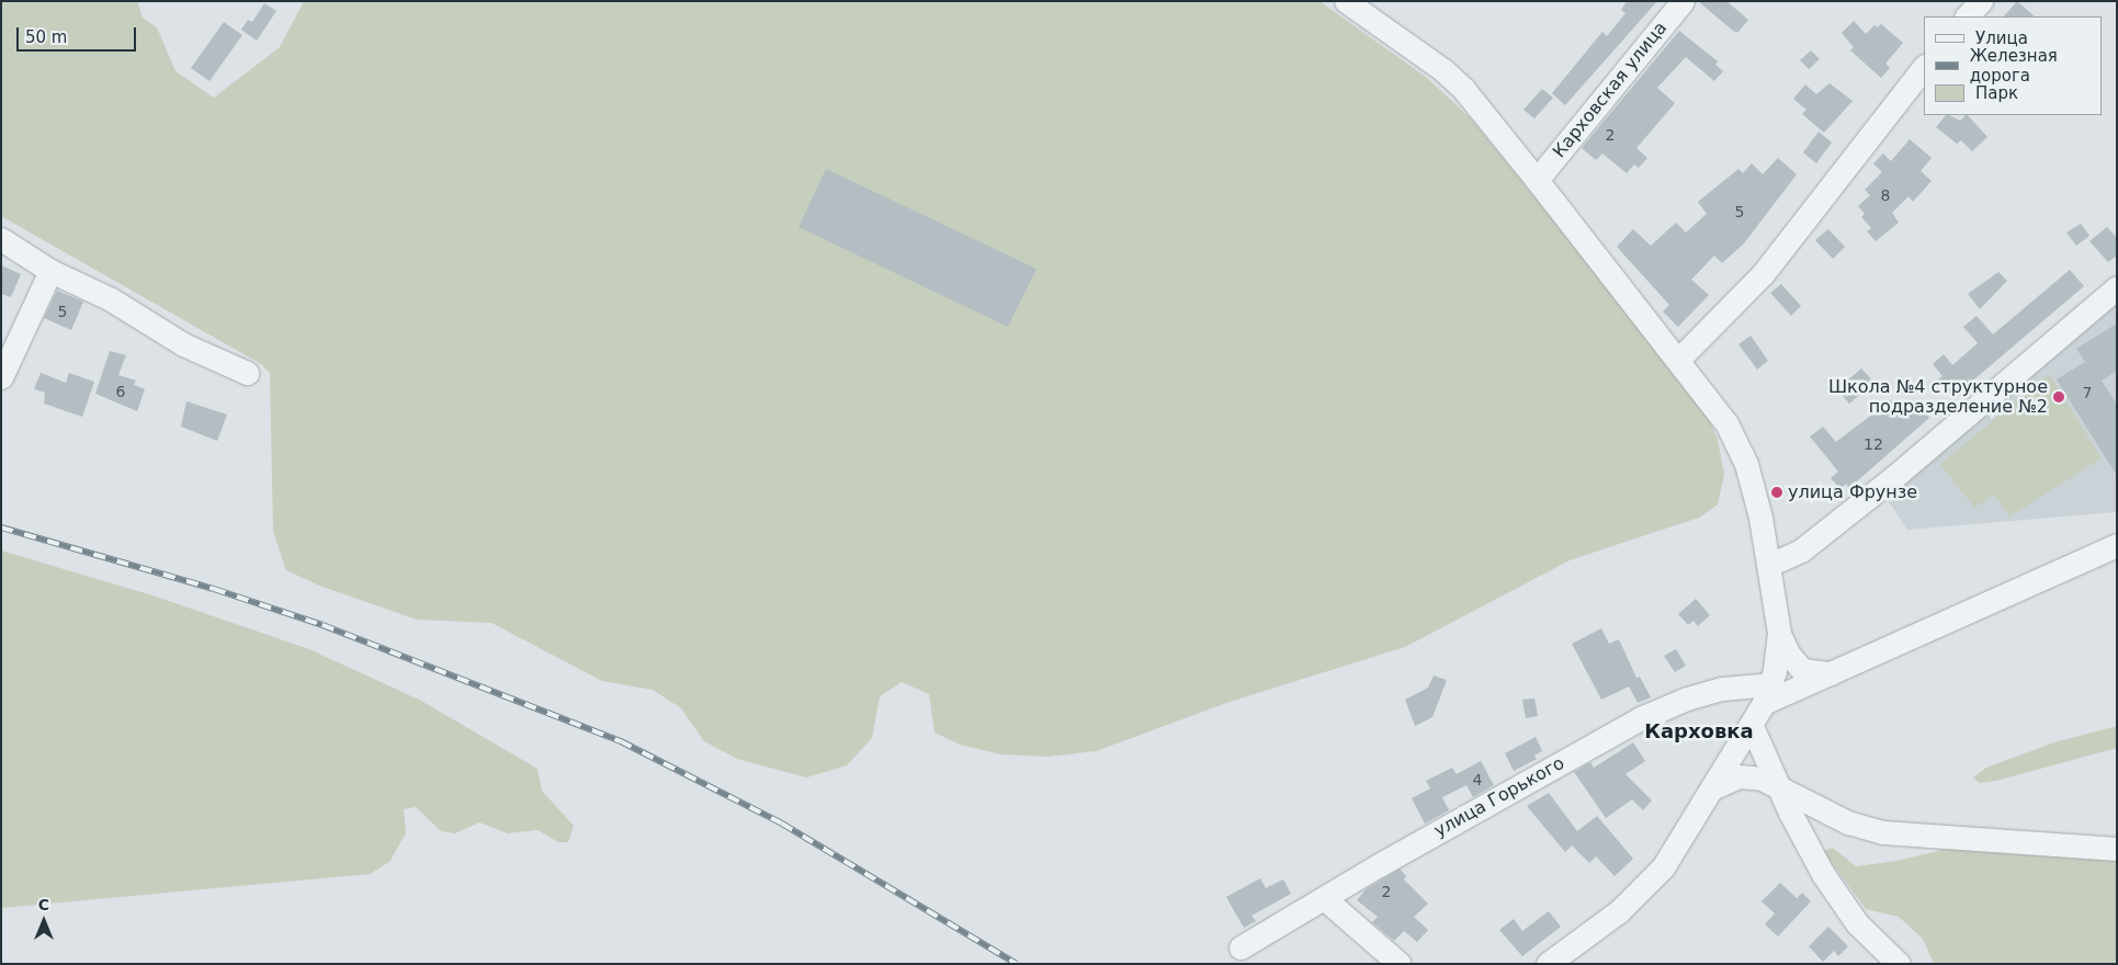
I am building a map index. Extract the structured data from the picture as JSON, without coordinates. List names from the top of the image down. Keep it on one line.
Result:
{"streets":{"street":["Карховская улица","улица Горького"]},"districts":["Карховка"],"places":["Школа №4 структурное подразделение №2","улица Фрунзе"],"house_numbers":["2","8","5","5","6","7","12","4","2"],"legend":["Улица","Железная дорога","Парк"],"scale_bar":"50 m","north":"top"}
